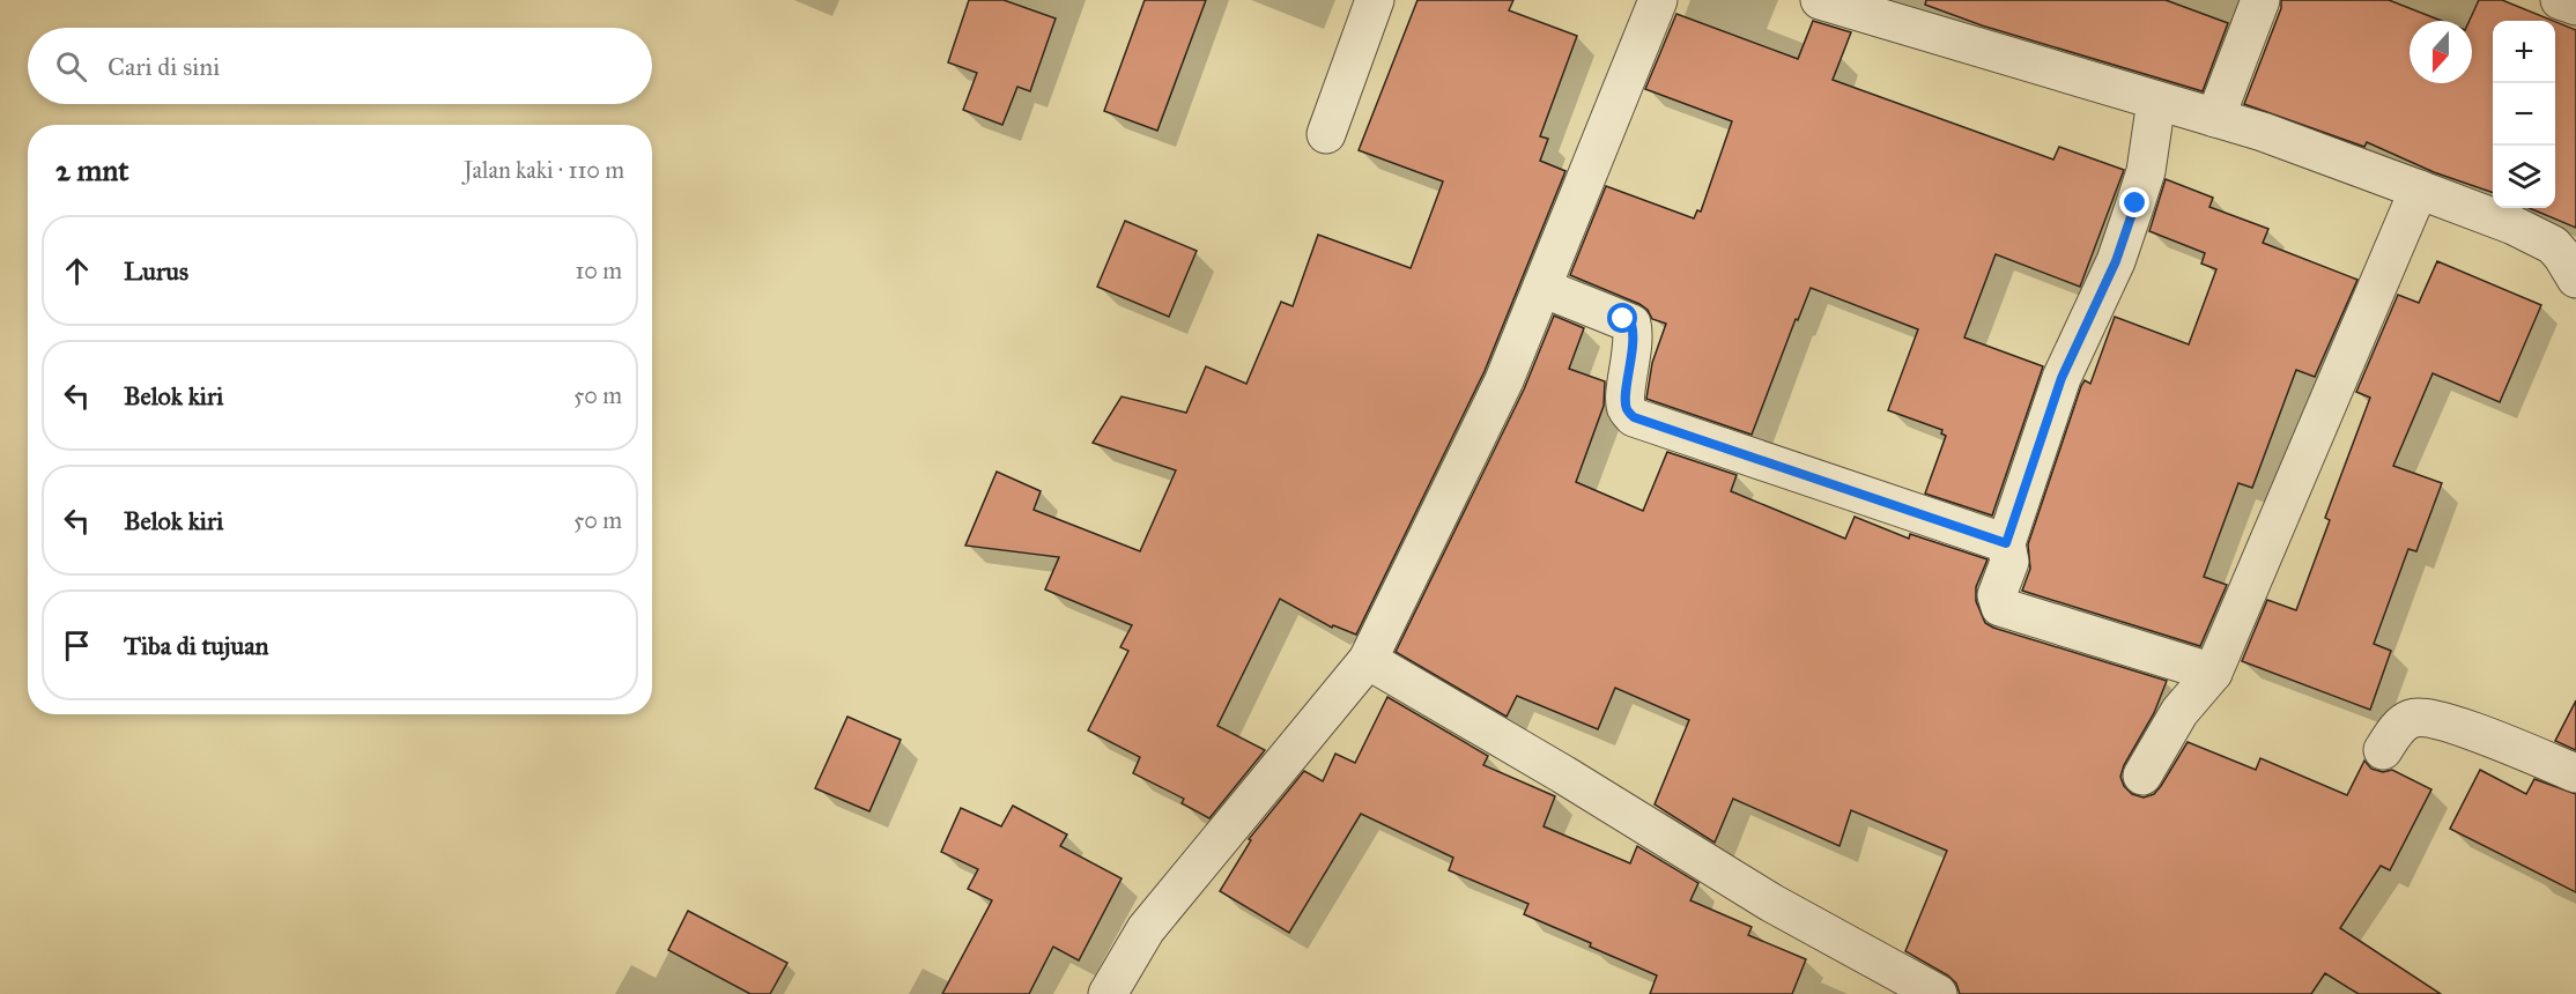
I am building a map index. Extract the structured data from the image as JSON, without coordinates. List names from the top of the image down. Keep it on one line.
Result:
{"north":"bottom","page":{"map_buttons":["+","−"],"search":"Cari di sini","heading":["2 mnt","Jalan kaki · 110 m"],"list":[["Lurus","10 m"],["Belok kiri","50 m"],["Belok kiri","50 m"],"Tiba di tujuan"]}}
